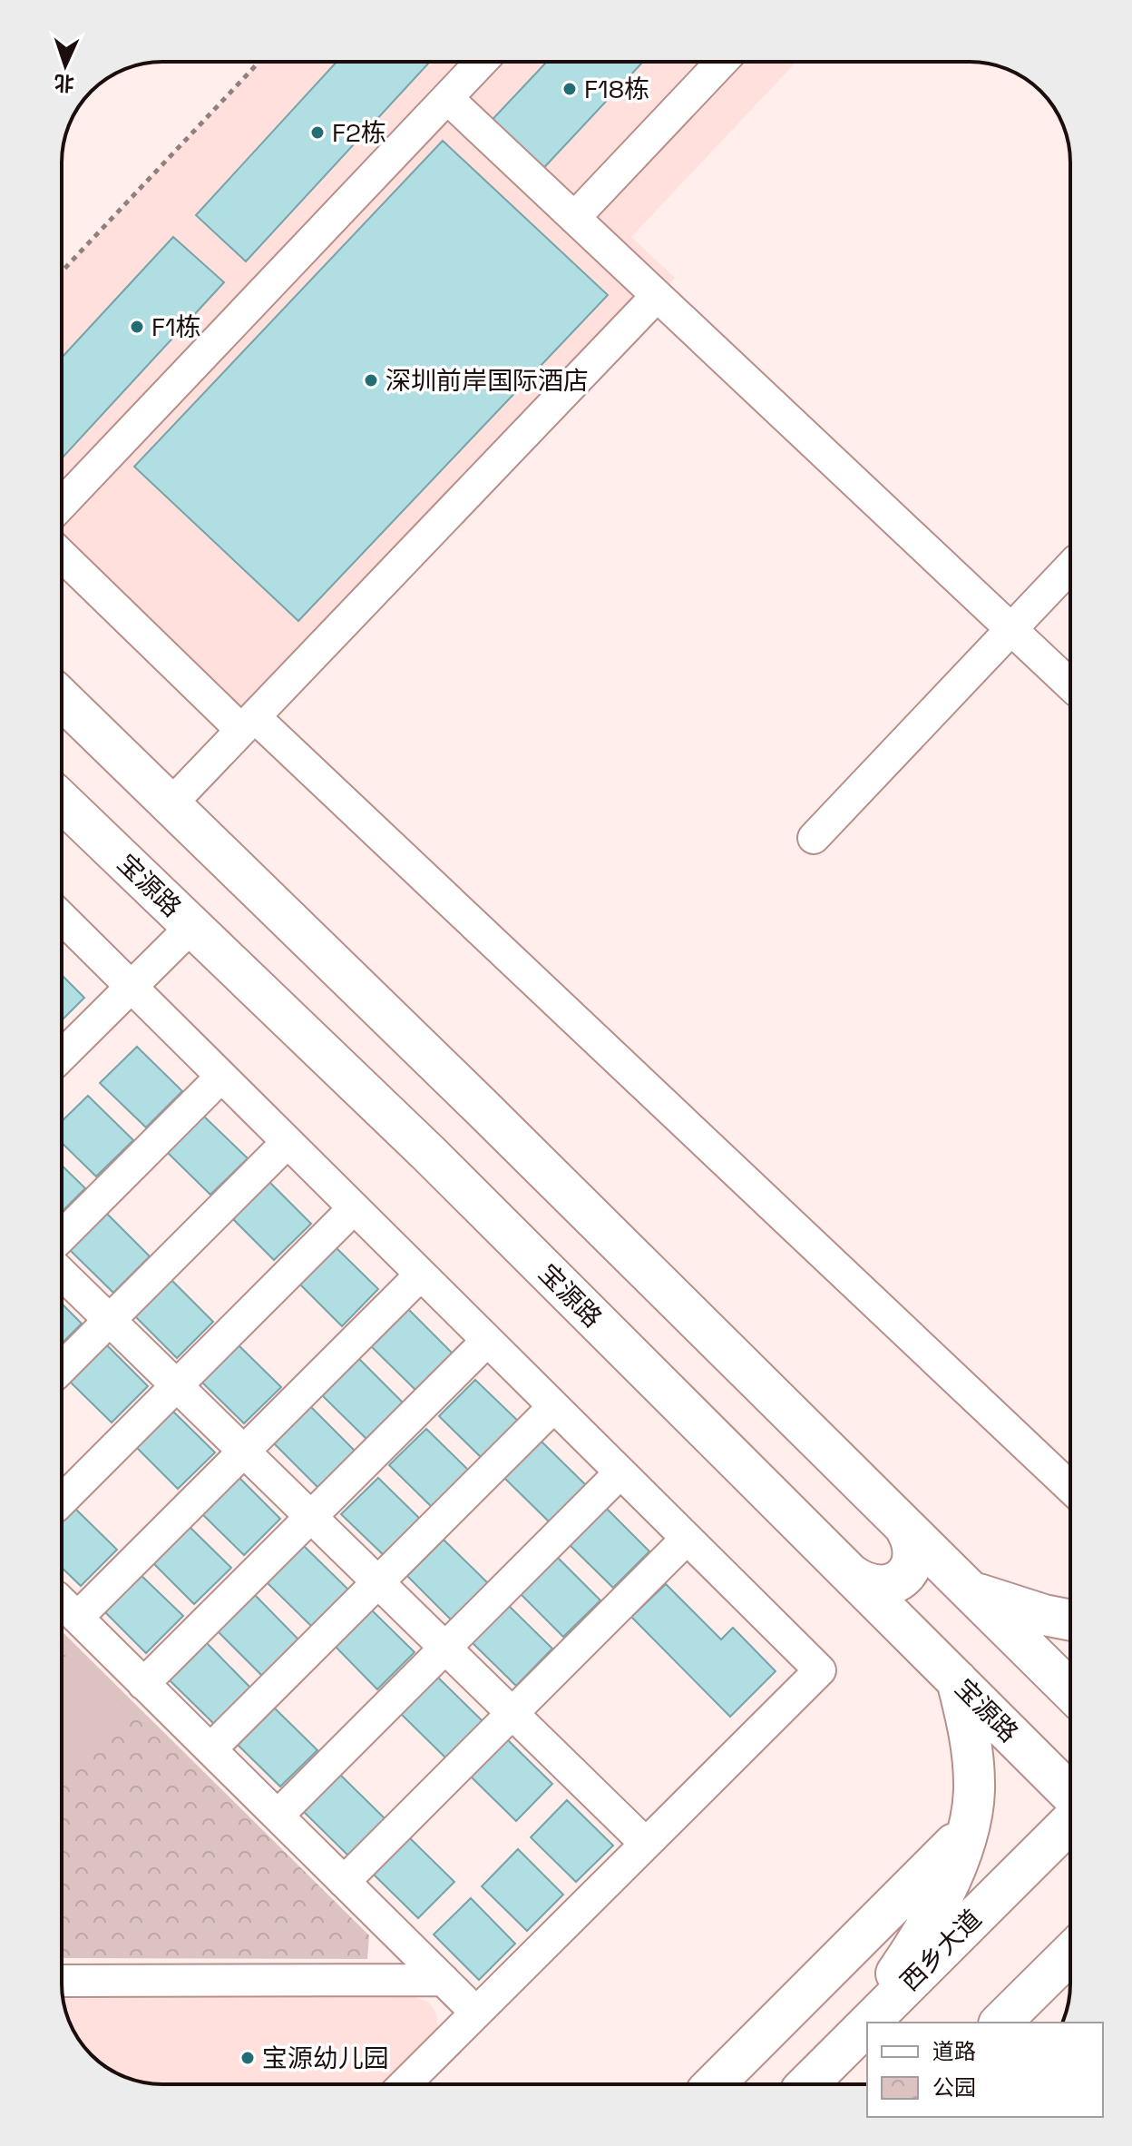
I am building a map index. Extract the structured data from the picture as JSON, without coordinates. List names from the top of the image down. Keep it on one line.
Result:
{"streets":{"main road":["宝源路","西乡大道"]},"places":["F18栋","F2栋","F1栋","深圳前岸国际酒店","宝源幼儿园"],"legend":["道路","公园"],"north":"bottom"}
